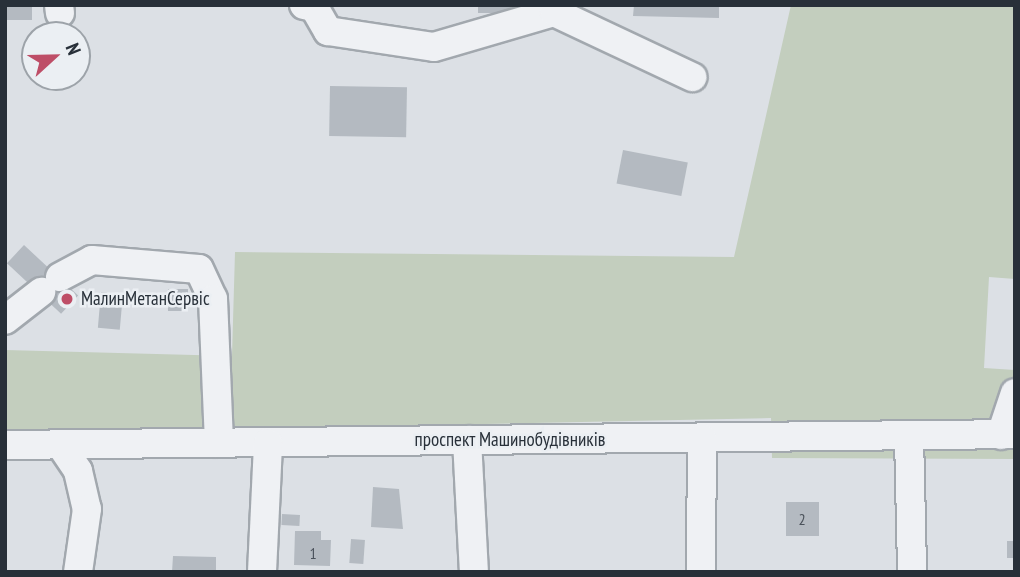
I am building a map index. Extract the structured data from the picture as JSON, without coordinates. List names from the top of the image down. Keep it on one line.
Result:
{"streets":{"street":["проспект Машинобудівників"]},"places":["МалинМетанСервіс"],"house_numbers":["2","1"],"north":"right"}
